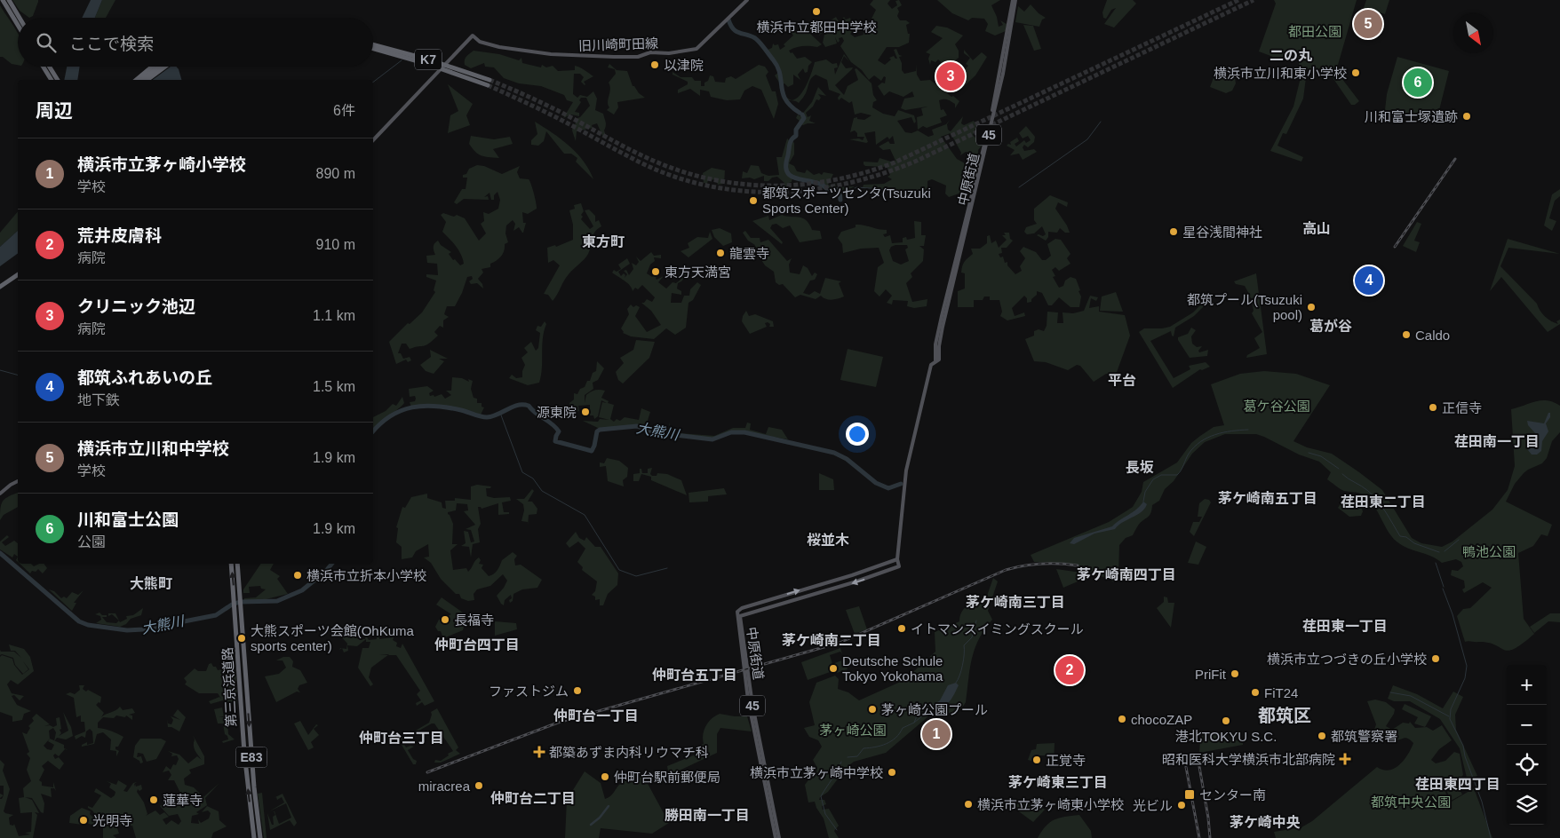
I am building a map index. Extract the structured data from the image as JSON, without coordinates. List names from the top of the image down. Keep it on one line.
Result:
{"streets":{"highway":["K7","第三京浜道路","E83"],"main road":["旧川崎町田線","45","中原街道"]},"districts":["二の丸","高山","東方町","葛が谷","平台","荏田南一丁目","長坂","茅ケ崎南五丁目","荏田東二丁目","桜並木","茅ケ崎南四丁目","大熊町","茅ケ崎南三丁目","荏田東一丁目","茅ケ崎南二丁目","仲町台四丁目","仲町台五丁目","仲町台一丁目","都筑区","仲町台三丁目","茅ケ崎東三丁目","荏田東四丁目","仲町台二丁目","勝田南一丁目","茅ケ崎中央"],"water":["大熊川"],"parks":["都田公園","葛ケ谷公園","鴨池公園","茅ヶ崎公園","都筑中央公園"],"places":{"other":["横浜市立都田中学校","以津院","横浜市立川和東小学校","川和富士塚遺跡","都筑スポーツセンタ(Tsuzuki Sports Center)","星谷浅間神社","龍雲寺","東方天満宮","都筑プール(Tsuzuki pool)","Caldo","正信寺","源東院","横浜市立折本小学校","長福寺","イトマンスイミングスクール","大熊スポーツ会館(OhKuma sports center)","横浜市立つづきの丘小学校","Deutsche Schule Tokyo Yokohama","PriFit","ファストジム","FiT24","茅ヶ崎公園プール","chocoZAP","港北TOKYU S.C.","都筑警察署","正覚寺","横浜市立茅ヶ崎中学校","仲町台駅前郵便局","miracrea","蓮華寺","横浜市立茅ヶ崎東小学校","光ビル","光明寺"],"health":["都築あずま内科リウマチ科","昭和医科大学横浜市北部病院"],"transit":["センター南"]},"north":"bottom right","page":{"pins":["5","3","6","4","2","1"],"search":"ここで検索","heading":["周辺","6件"],"list":[{"mark":"1","name":"横浜市立茅ヶ崎小学校","note":"学校","value":"890 m"},{"mark":"2","name":"荒井皮膚科","note":"病院","value":"910 m"},{"mark":"3","name":"クリニック池辺","note":"病院","value":"1.1 km"},{"mark":"4","name":"都筑ふれあいの丘","note":"地下鉄","value":"1.5 km"},{"mark":"5","name":"横浜市立川和中学校","note":"学校","value":"1.9 km"},{"mark":"6","name":"川和富士公園","note":"公園","value":"1.9 km"}],"map_buttons":["+","−"]}}
